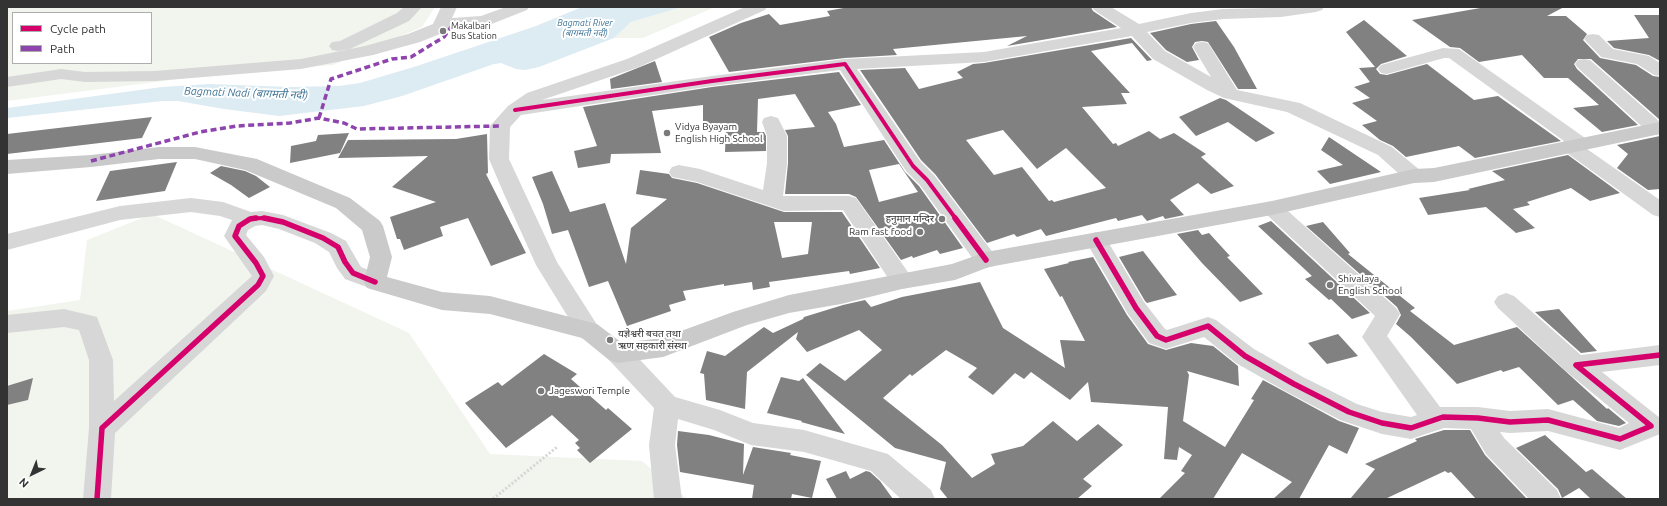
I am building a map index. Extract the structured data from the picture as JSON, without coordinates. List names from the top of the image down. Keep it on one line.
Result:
{"water":["Bagmati River (बागमती नदी)","Bagmati Nadi (बागमती नदी)"],"places":["Makalbari Bus Station","Vidya Byayam English High School","हनुमान मन्दिर","Ram fast food","Shivalaya English School","यज्ञेश्वरी बचत तथा ऋण सहकारी संस्था","Jageswori Temple"],"legend":["Cycle path","Path"],"north":"bottom left"}
